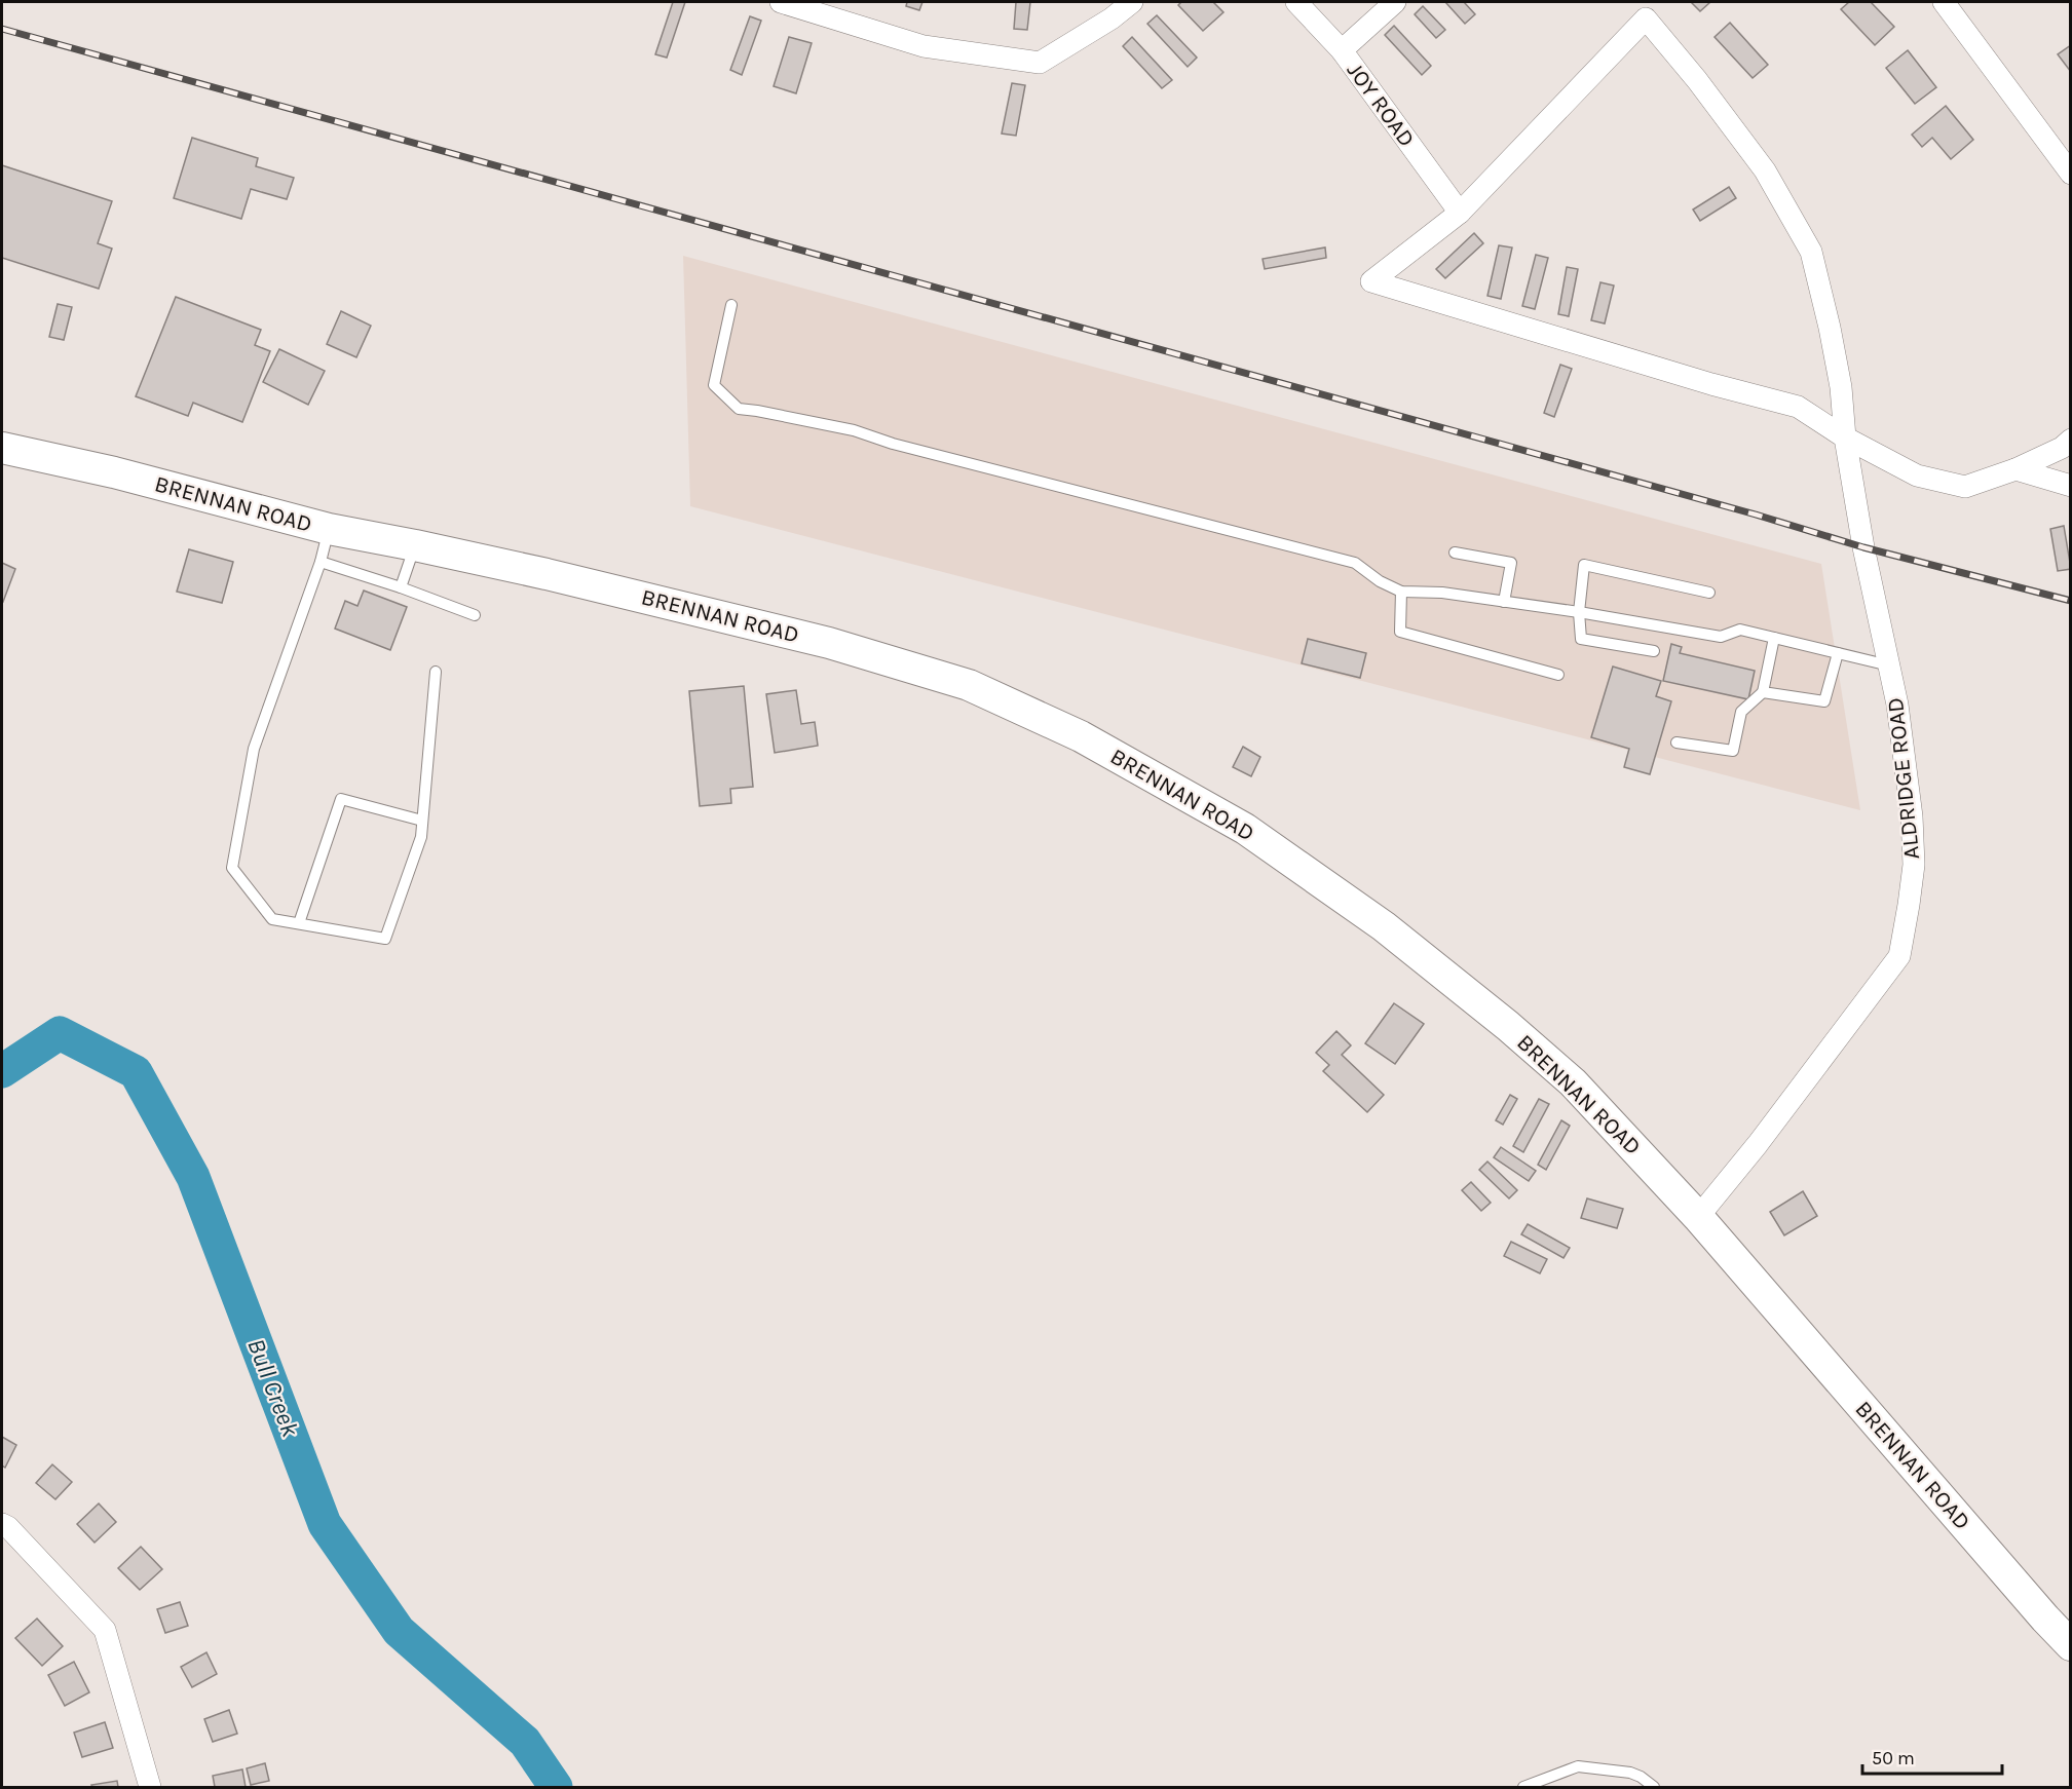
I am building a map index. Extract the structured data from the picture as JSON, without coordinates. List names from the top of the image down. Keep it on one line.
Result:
{"streets":{"street":["JOY ROAD","BRENNAN ROAD","ALDRIDGE ROAD"]},"crossings":[["JOY ROAD","ALDRIDGE ROAD"],["BRENNAN ROAD","ALDRIDGE ROAD"]],"water":["Bull Creek"],"scale_bar":"50 m"}
